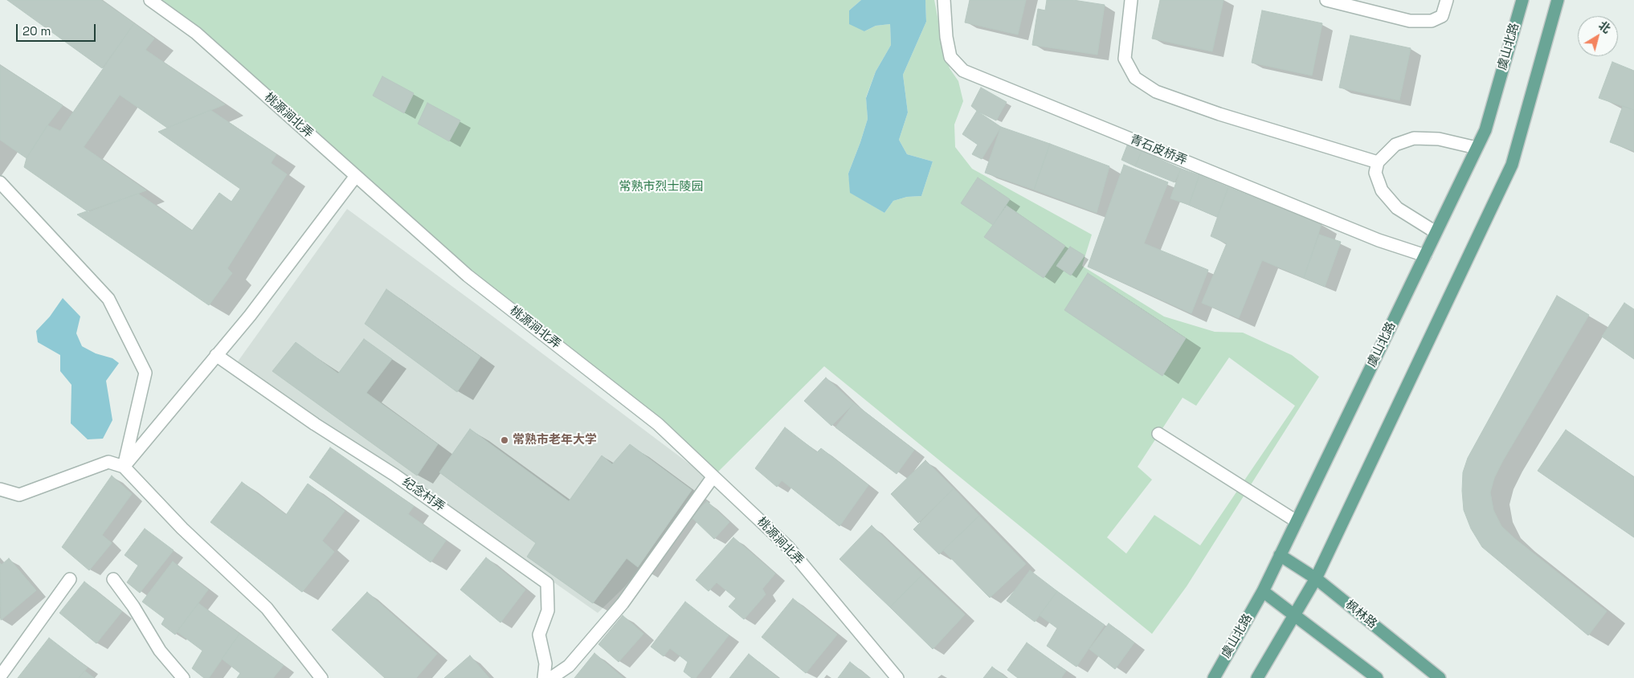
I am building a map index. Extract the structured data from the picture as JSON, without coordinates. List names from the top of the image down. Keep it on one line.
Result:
{"streets":{"main road":["虞山北路","枫林路"],"lane":["桃源涧北弄","青石皮桥弄","纪念村弄"]},"crossings":[["虞山北路","青石皮桥弄"],["虞山北路","枫林路"]],"parks":["常熟市烈士陵园"],"places":["常熟市老年大学"],"scale_bar":"20 m","north":"top right"}
